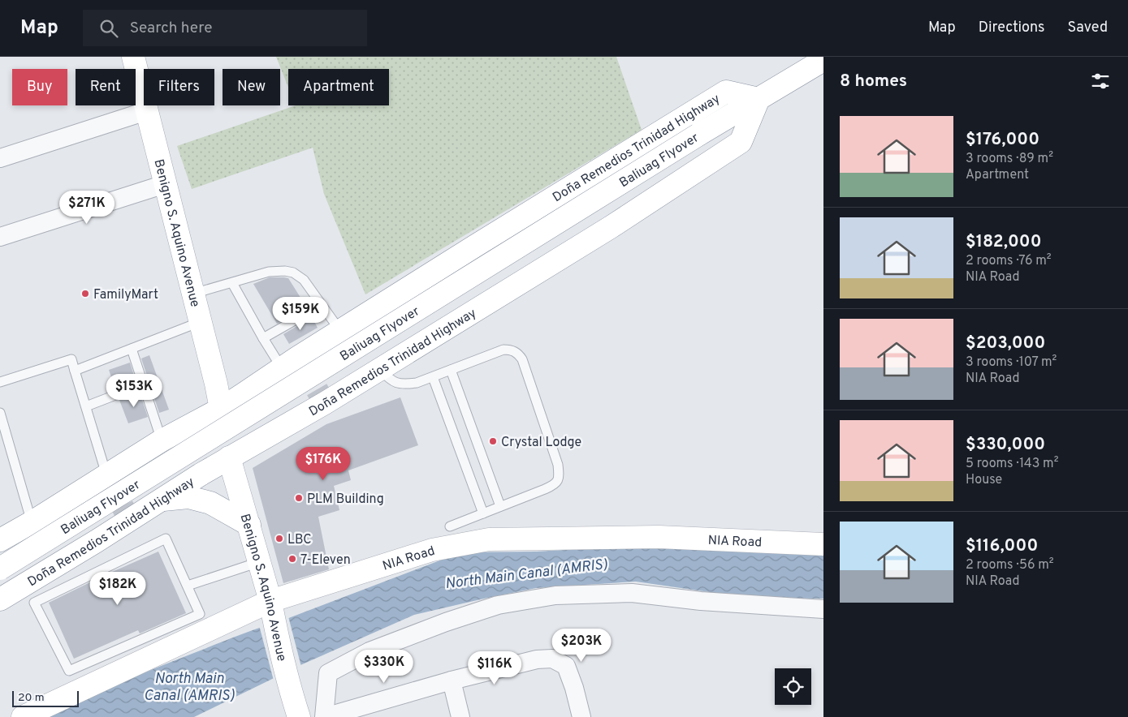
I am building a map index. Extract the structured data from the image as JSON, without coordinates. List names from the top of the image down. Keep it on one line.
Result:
{"streets":{"main road":["Doña Remedios Trinidad Highway","Baliuag Flyover","Benigno S. Aquino Avenue","NIA Road"]},"crossings":[["Doña Remedios Trinidad Highway","Baliuag Flyover"],["Doña Remedios Trinidad Highway","Benigno S. Aquino Avenue"],["Benigno S. Aquino Avenue","NIA Road"]],"water":["North Main Canal (AMRIS)"],"places":["FamilyMart","Crystal Lodge","PLM Building","LBC","7-Eleven"],"scale_bar":"20 m","page":{"header":"Map","search":"Search here","nav":["Map","Directions","Saved"],"heading":"8 homes","chip":["Buy","Rent","Filters","New","Apartment"],"list":[{"name":"$176,000","note":"3 rooms · 89 m² · Apartment"},{"name":"$182,000","note":"2 rooms · 76 m² · NIA Road"},{"name":"$203,000","note":"3 rooms · 107 m² · NIA Road"},{"name":"$330,000","note":"5 rooms · 143 m² · House"},{"name":"$116,000","note":"2 rooms · 56 m² · NIA Road"}],"price":["$271K","$159K","$153K","$176K","$182K","$203K","$330K","$116K"],"scale":"20 m"}}
